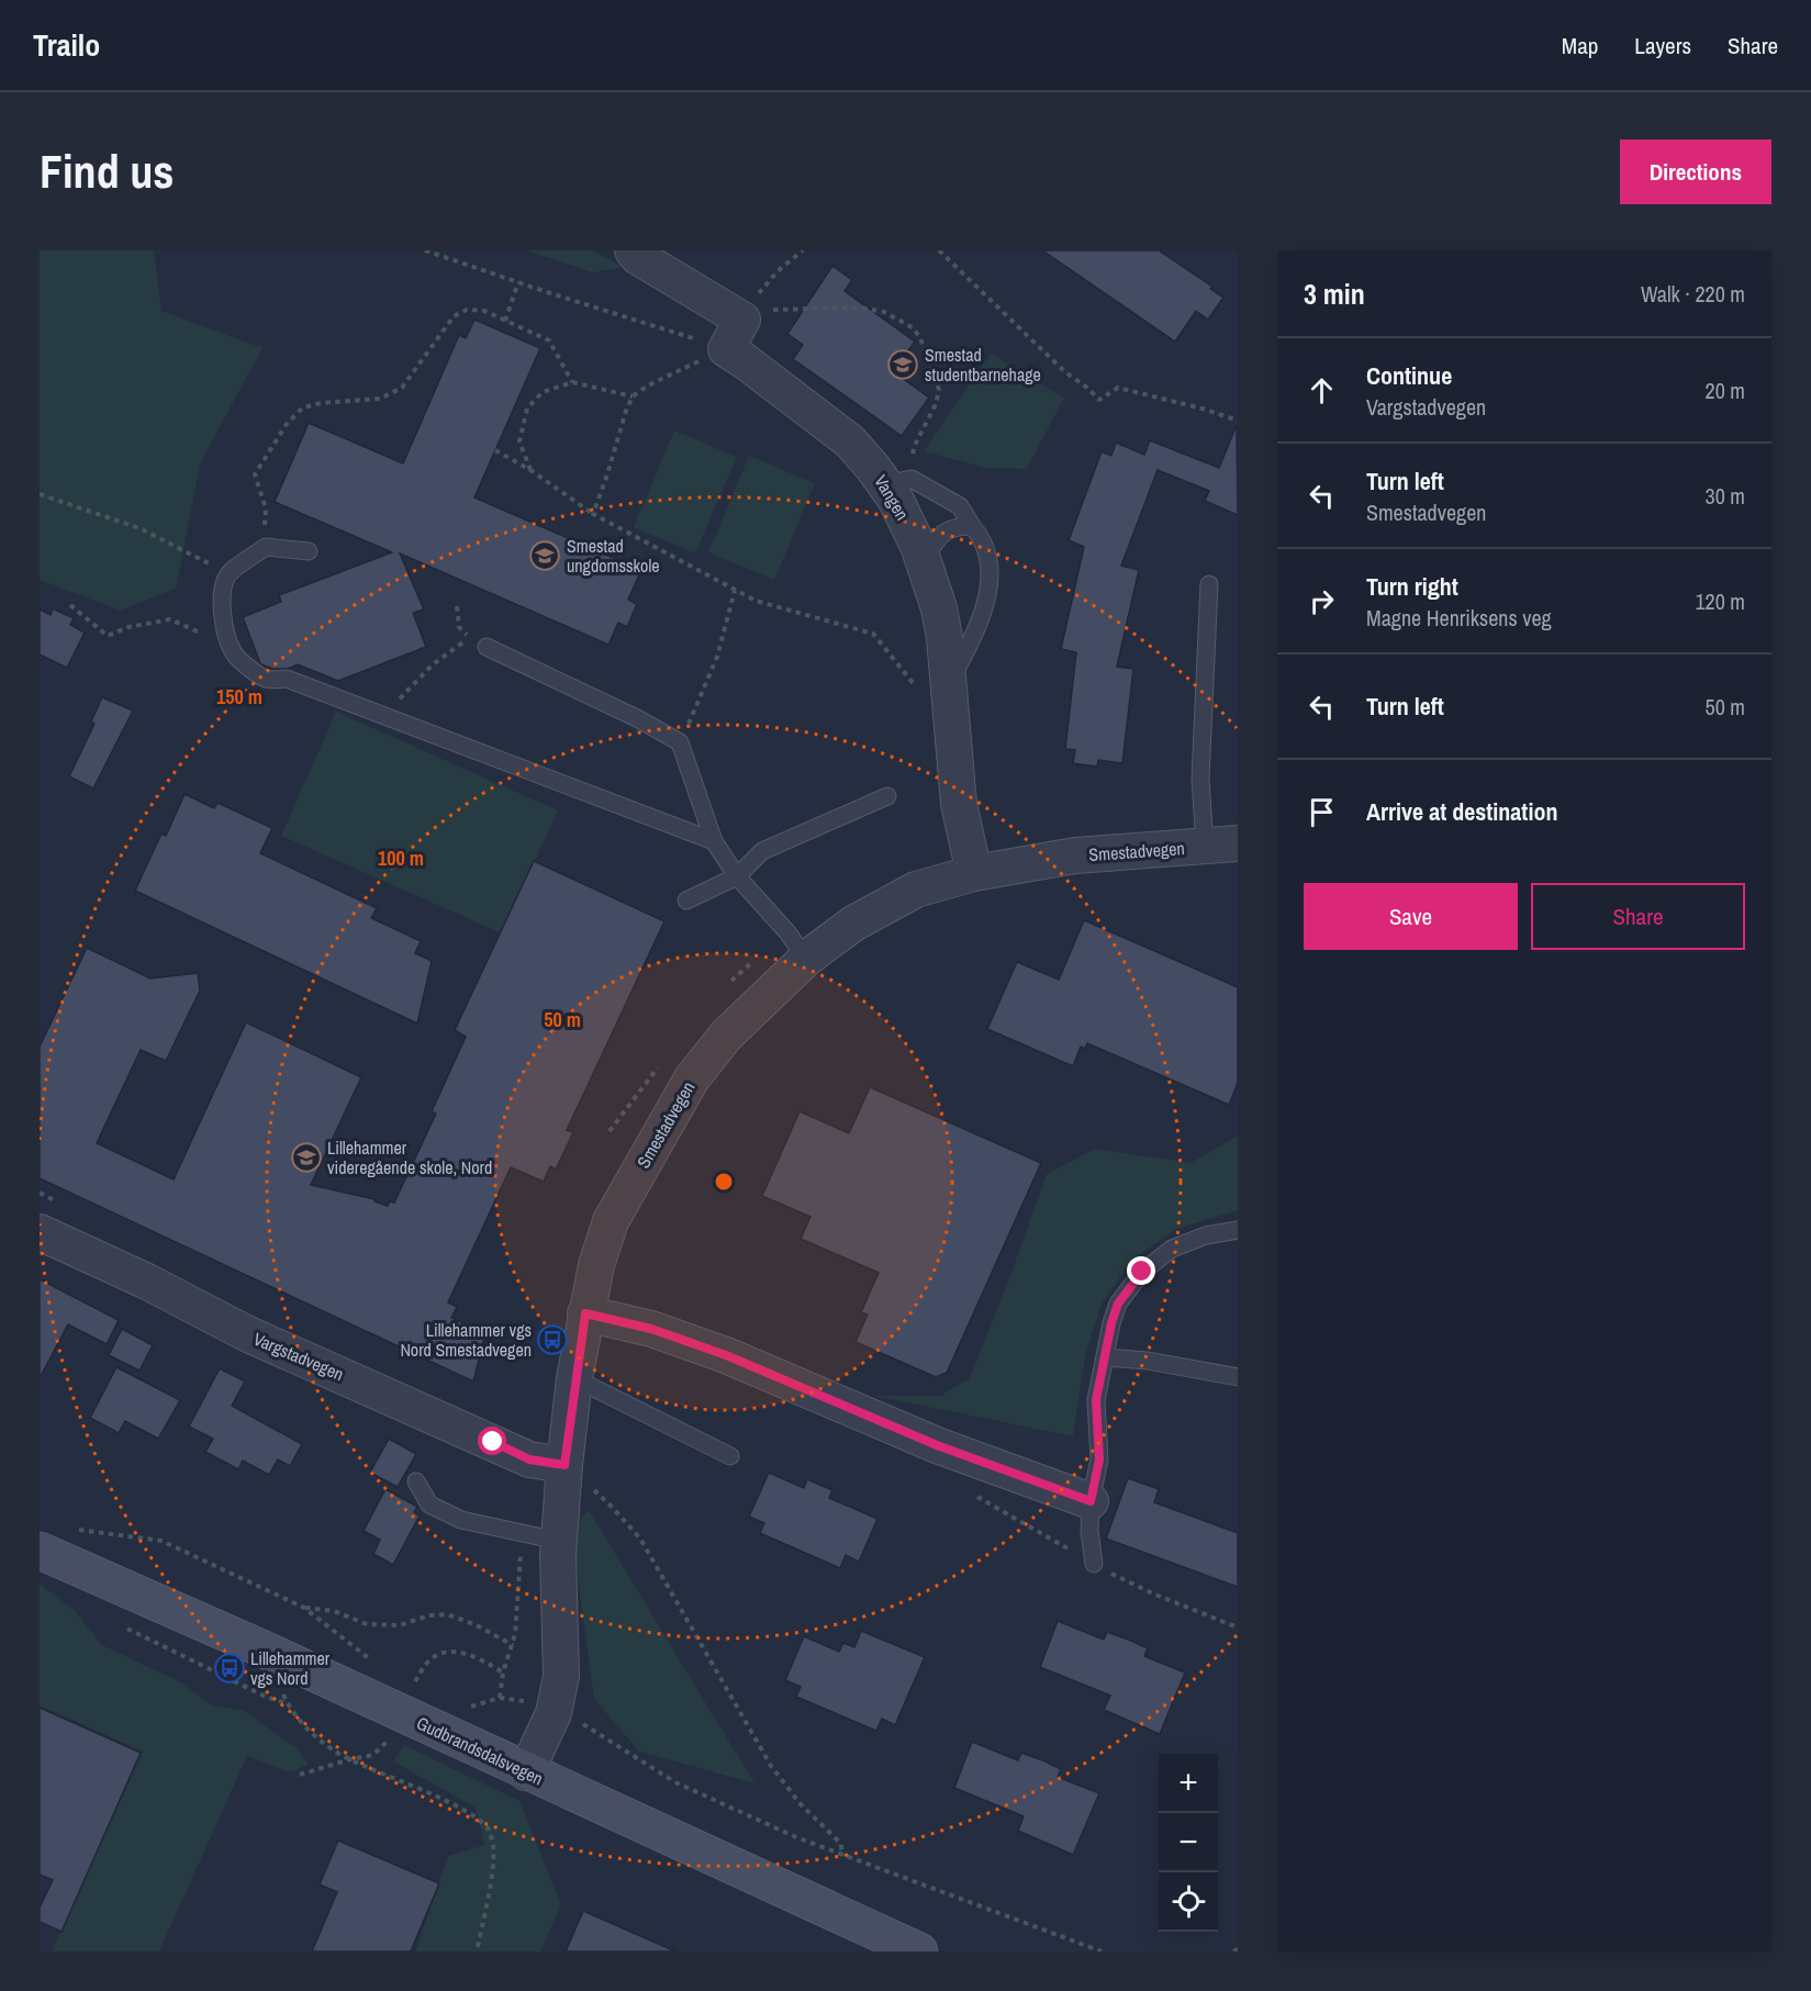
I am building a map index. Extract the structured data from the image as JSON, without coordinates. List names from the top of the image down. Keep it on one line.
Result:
{"streets":{"main road":["Gudbrandsdalsvegen"],"street":["Vangen","Smestadvegen","Vargstadvegen"]},"crossings":[["Vangen","Smestadvegen"],["Smestadvegen","Vargstadvegen"],["Smestadvegen","Gudbrandsdalsvegen"]],"places":{"school or university":["Smestad studentbarnehage","Smestad ungdomsskole","Lillehammer videregående skole, Nord"],"bus stop":["Lillehammer vgs Nord Smestadvegen","Lillehammer vgs Nord"]},"page":{"header":"Trailo","nav":["Map","Layers","Share"],"buttons":["Directions",["Save","Share"]],"title":"Find us","heading":["3 min","Walk · 220 m"],"list":[["Continue","Vargstadvegen","20 m"],["Turn left","Smestadvegen","30 m"],["Turn right","Magne Henriksens veg","120 m"],["Turn left","50 m"],"Arrive at destination"],"map_buttons":["+","−"]},"rings":["150 m","100 m","50 m"]}
